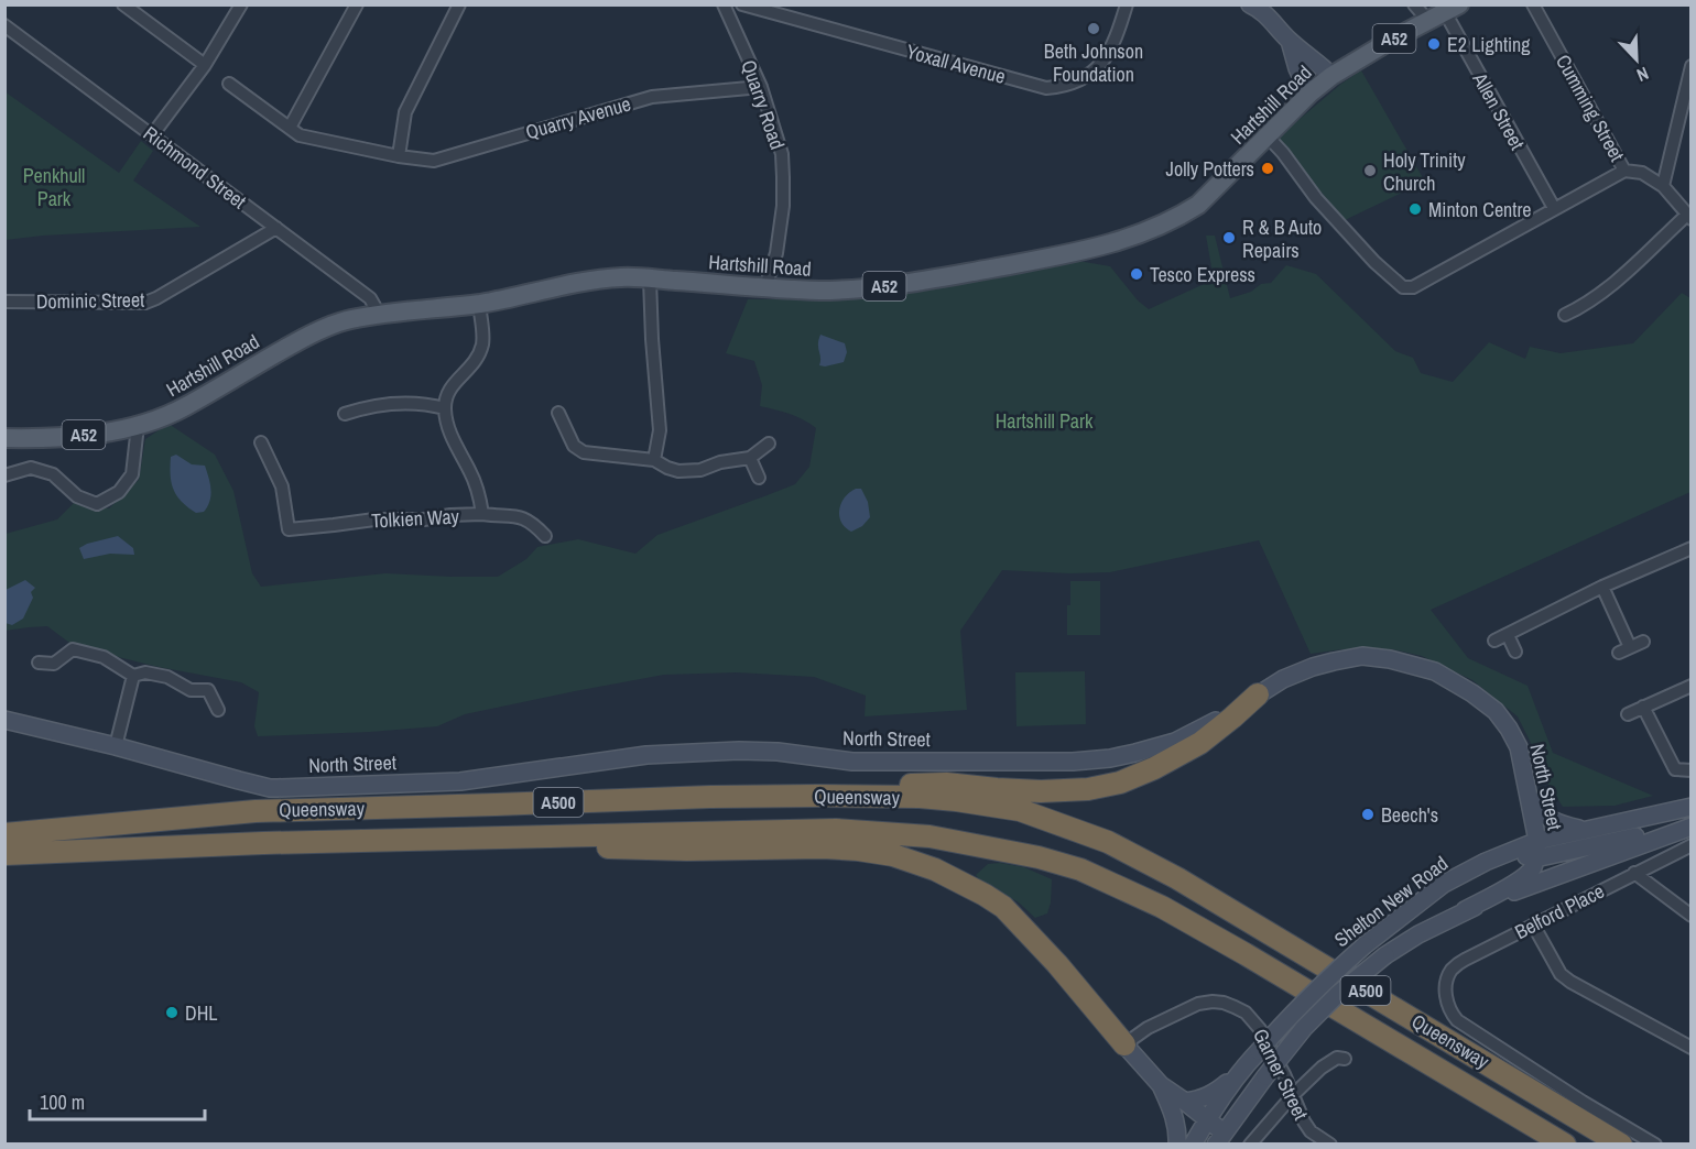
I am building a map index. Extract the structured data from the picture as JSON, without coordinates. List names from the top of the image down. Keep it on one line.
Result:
{"streets":{"highway":["Queensway","A500"],"main road":["A52","Hartshill Road"],"street":["Yoxall Avenue","Quarry Road","Cumming Street","Allen Street","Quarry Avenue","Richmond Street","Dominic Street","Tolkien Way","North Street","Shelton New Road","Belford Place","Garner Street"]},"crossings":[["Quarry Road","Hartshill Road"],["Quarry Road","Quarry Avenue"],["Hartshill Road","Allen Street"],["Hartshill Road","Richmond Street"],["Richmond Street","Dominic Street"],["North Street","Shelton New Road"]],"parks":["Penkhull Park","Hartshill Park"],"places":["Beth Johnson Foundation","E2 Lighting","Jolly Potters","Holy Trinity Church","Minton Centre","R & B Auto Repairs","Tesco Express","Beech's","DHL"],"scale_bar":"100 m","north":"bottom right"}
